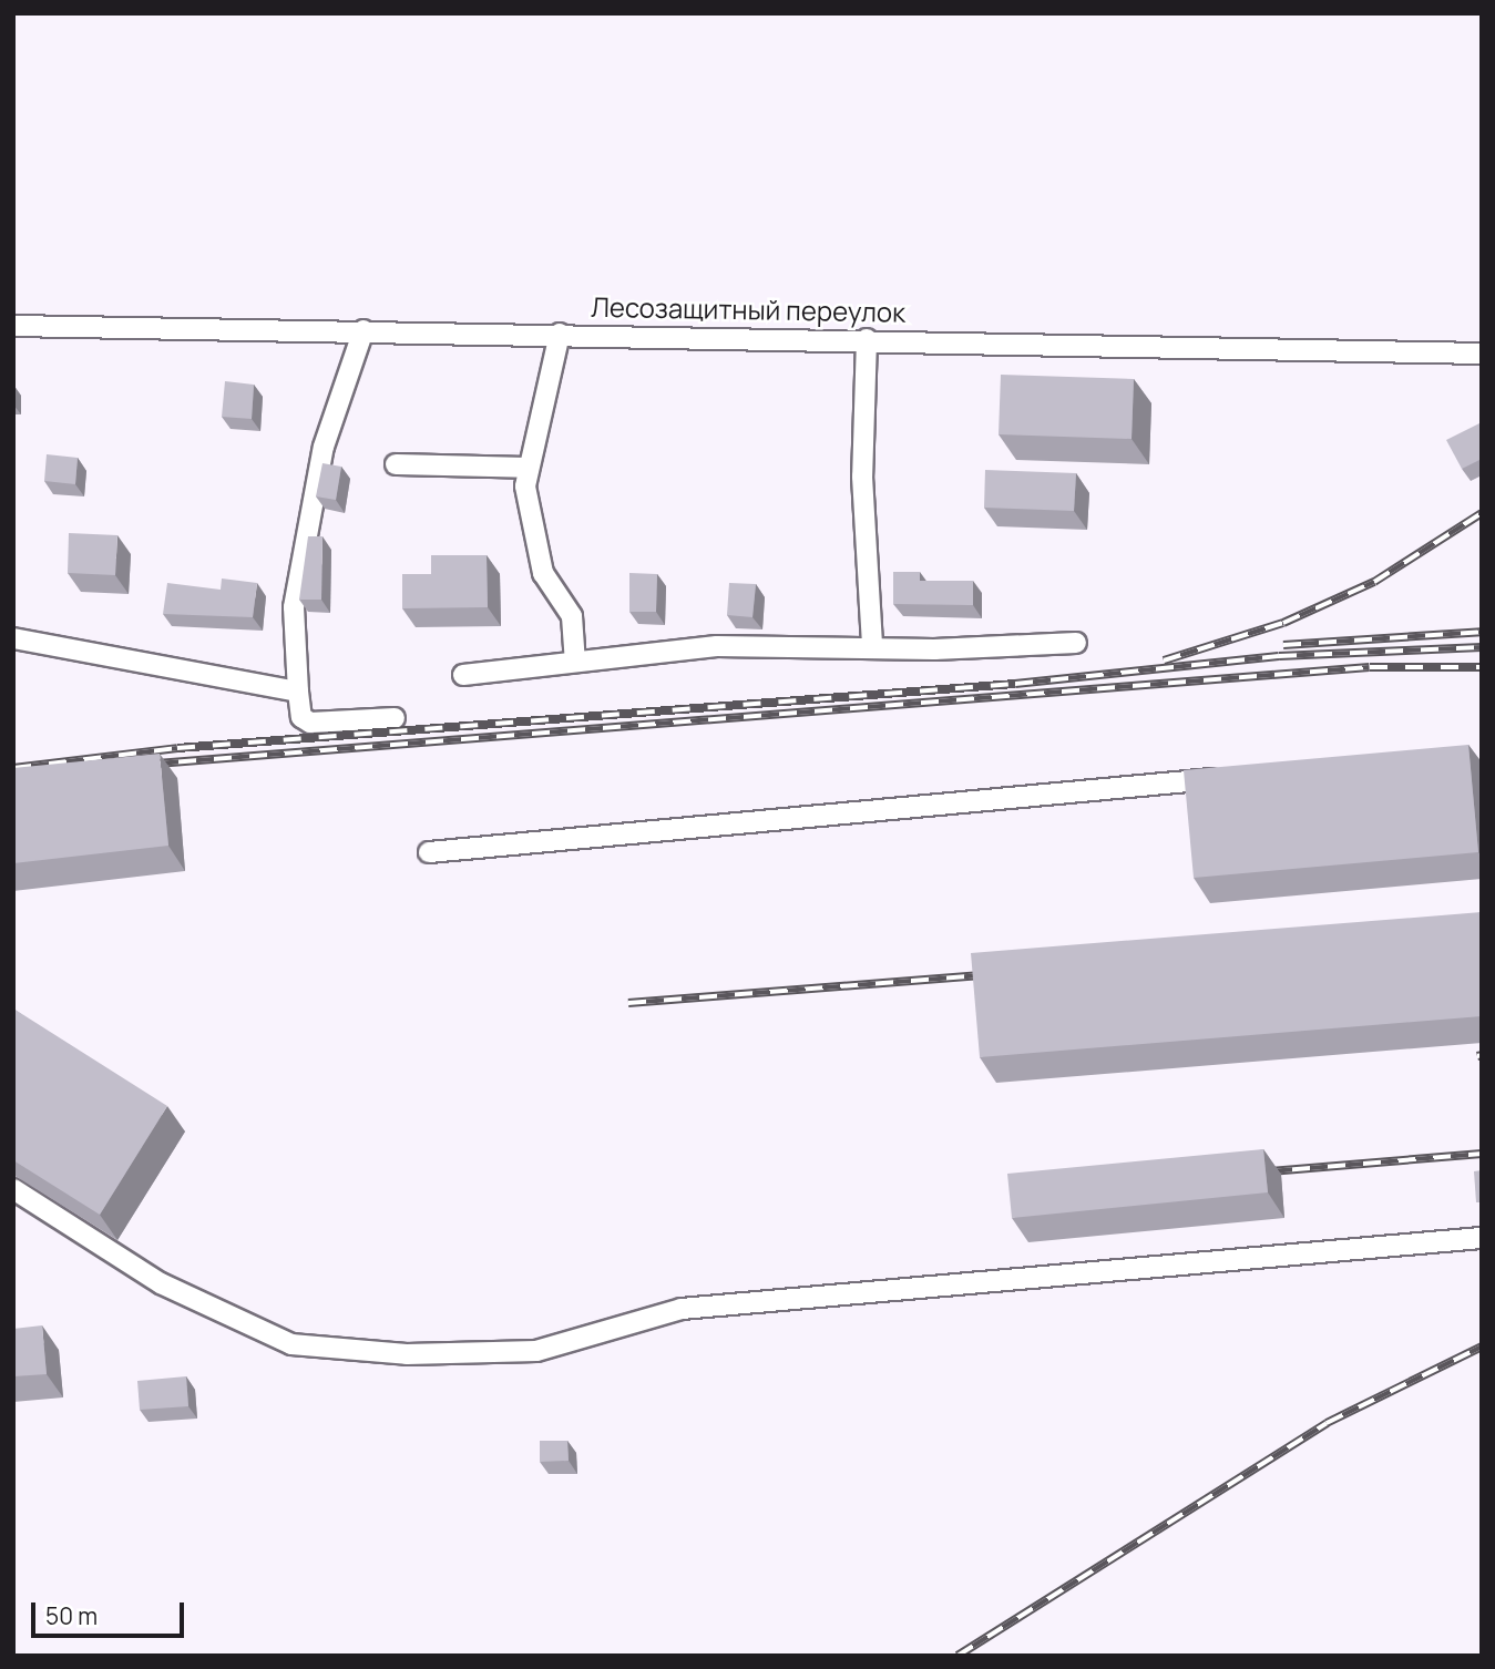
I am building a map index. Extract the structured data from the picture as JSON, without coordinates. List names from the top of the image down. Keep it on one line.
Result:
{"streets":{"street":["Лесозащитный переулок"]},"scale_bar":"50 m"}
